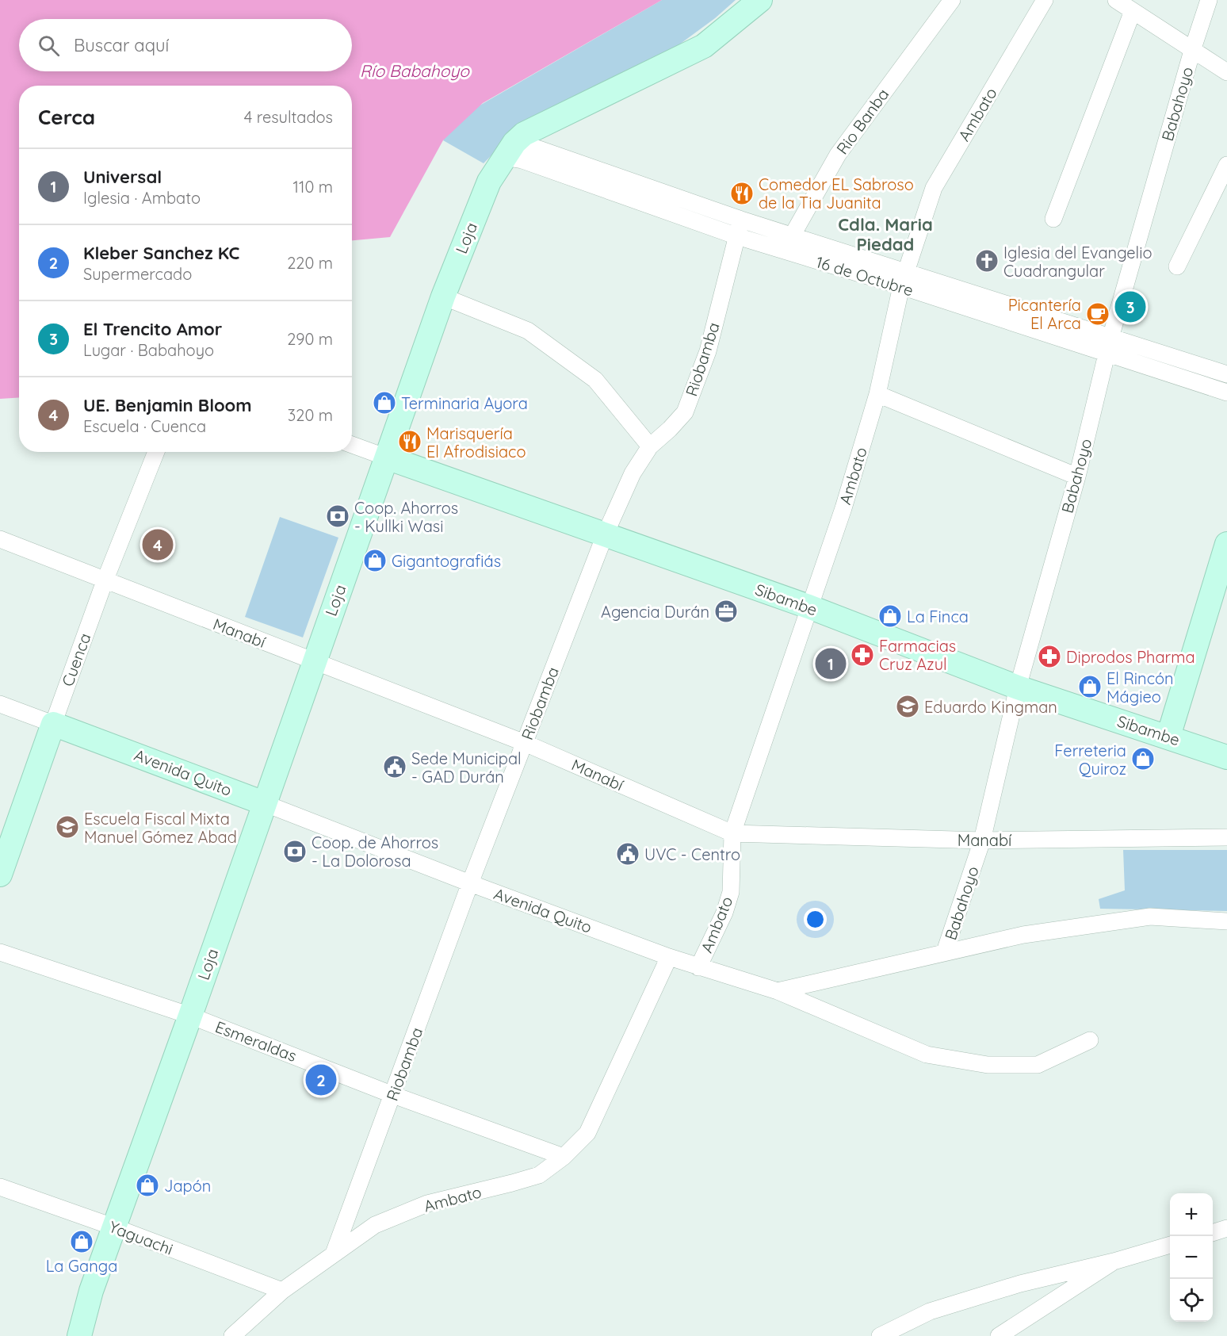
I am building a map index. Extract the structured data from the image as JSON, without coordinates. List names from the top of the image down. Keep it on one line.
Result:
{"streets":{"street":["Babahoyo","Ambato","Rio Banba","Loja","16 de Octubre","Riobamba","Sibambe","Manabí","Cuenca","Avenida Quito","Esmeraldas","Yaguachi"]},"crossings":[["Babahoyo","16 de Octubre"],["Babahoyo","Sibambe"],["Babahoyo","Manabí"],["Ambato","16 de Octubre"],["Ambato","Riobamba"],["Ambato","Sibambe"],["Ambato","Manabí"],["Ambato","Avenida Quito"],["Ambato","Esmeraldas"],["Ambato","Yaguachi"],["Rio Banba","16 de Octubre"],["Loja","16 de Octubre"],["Loja","Sibambe"],["Loja","Manabí"],["Loja","Avenida Quito"],["Loja","Esmeraldas"],["Loja","Yaguachi"],["16 de Octubre","Riobamba"],["Riobamba","Sibambe"],["Riobamba","Manabí"],["Riobamba","Avenida Quito"],["Riobamba","Esmeraldas"],["Manabí","Cuenca"],["Cuenca","Avenida Quito"]],"districts":["Cdla. Maria Piedad"],"water":["Río Babahoyo"],"places":{"restaurant":["Comedor EL Sabroso de la Tia Juanita","Marisquería El Afrodisiaco"],"church":["Iglesia del Evangelio Cuadrangular"],"cafe":["Picantería El Arca"],"shop":["Terminaria Ayora","Gigantografiás","La Finca","El Rincón Mágieo","Ferreteria Quiroz","Japón","La Ganga"],"bank":["Coop. Ahorros - Kullki Wasi","Coop. de Ahorros - La Dolorosa"],"office":["Agencia Durán"],"pharmacy":["Farmacias Cruz Azul","Diprodos Pharma"],"school or university":["Eduardo Kingman","Escuela Fiscal Mixta Manuel Gómez Abad"],"public building":["Sede Municipal - GAD Durán","UVC - Centro"]},"page":{"search":"Buscar aquí","heading":["Cerca","4 resultados"],"list":[{"mark":"1","name":"Universal","note":"Iglesia · Ambato","value":"110 m"},{"mark":"2","name":"Kleber Sanchez KC","note":"Supermercado","value":"220 m"},{"mark":"3","name":"El Trencito Amor","note":"Lugar · Babahoyo","value":"290 m"},{"mark":"4","name":"UE. Benjamin Bloom","note":"Escuela · Cuenca","value":"320 m"}],"pins":["3","4","1","2"],"map_buttons":["+","−"]}}
